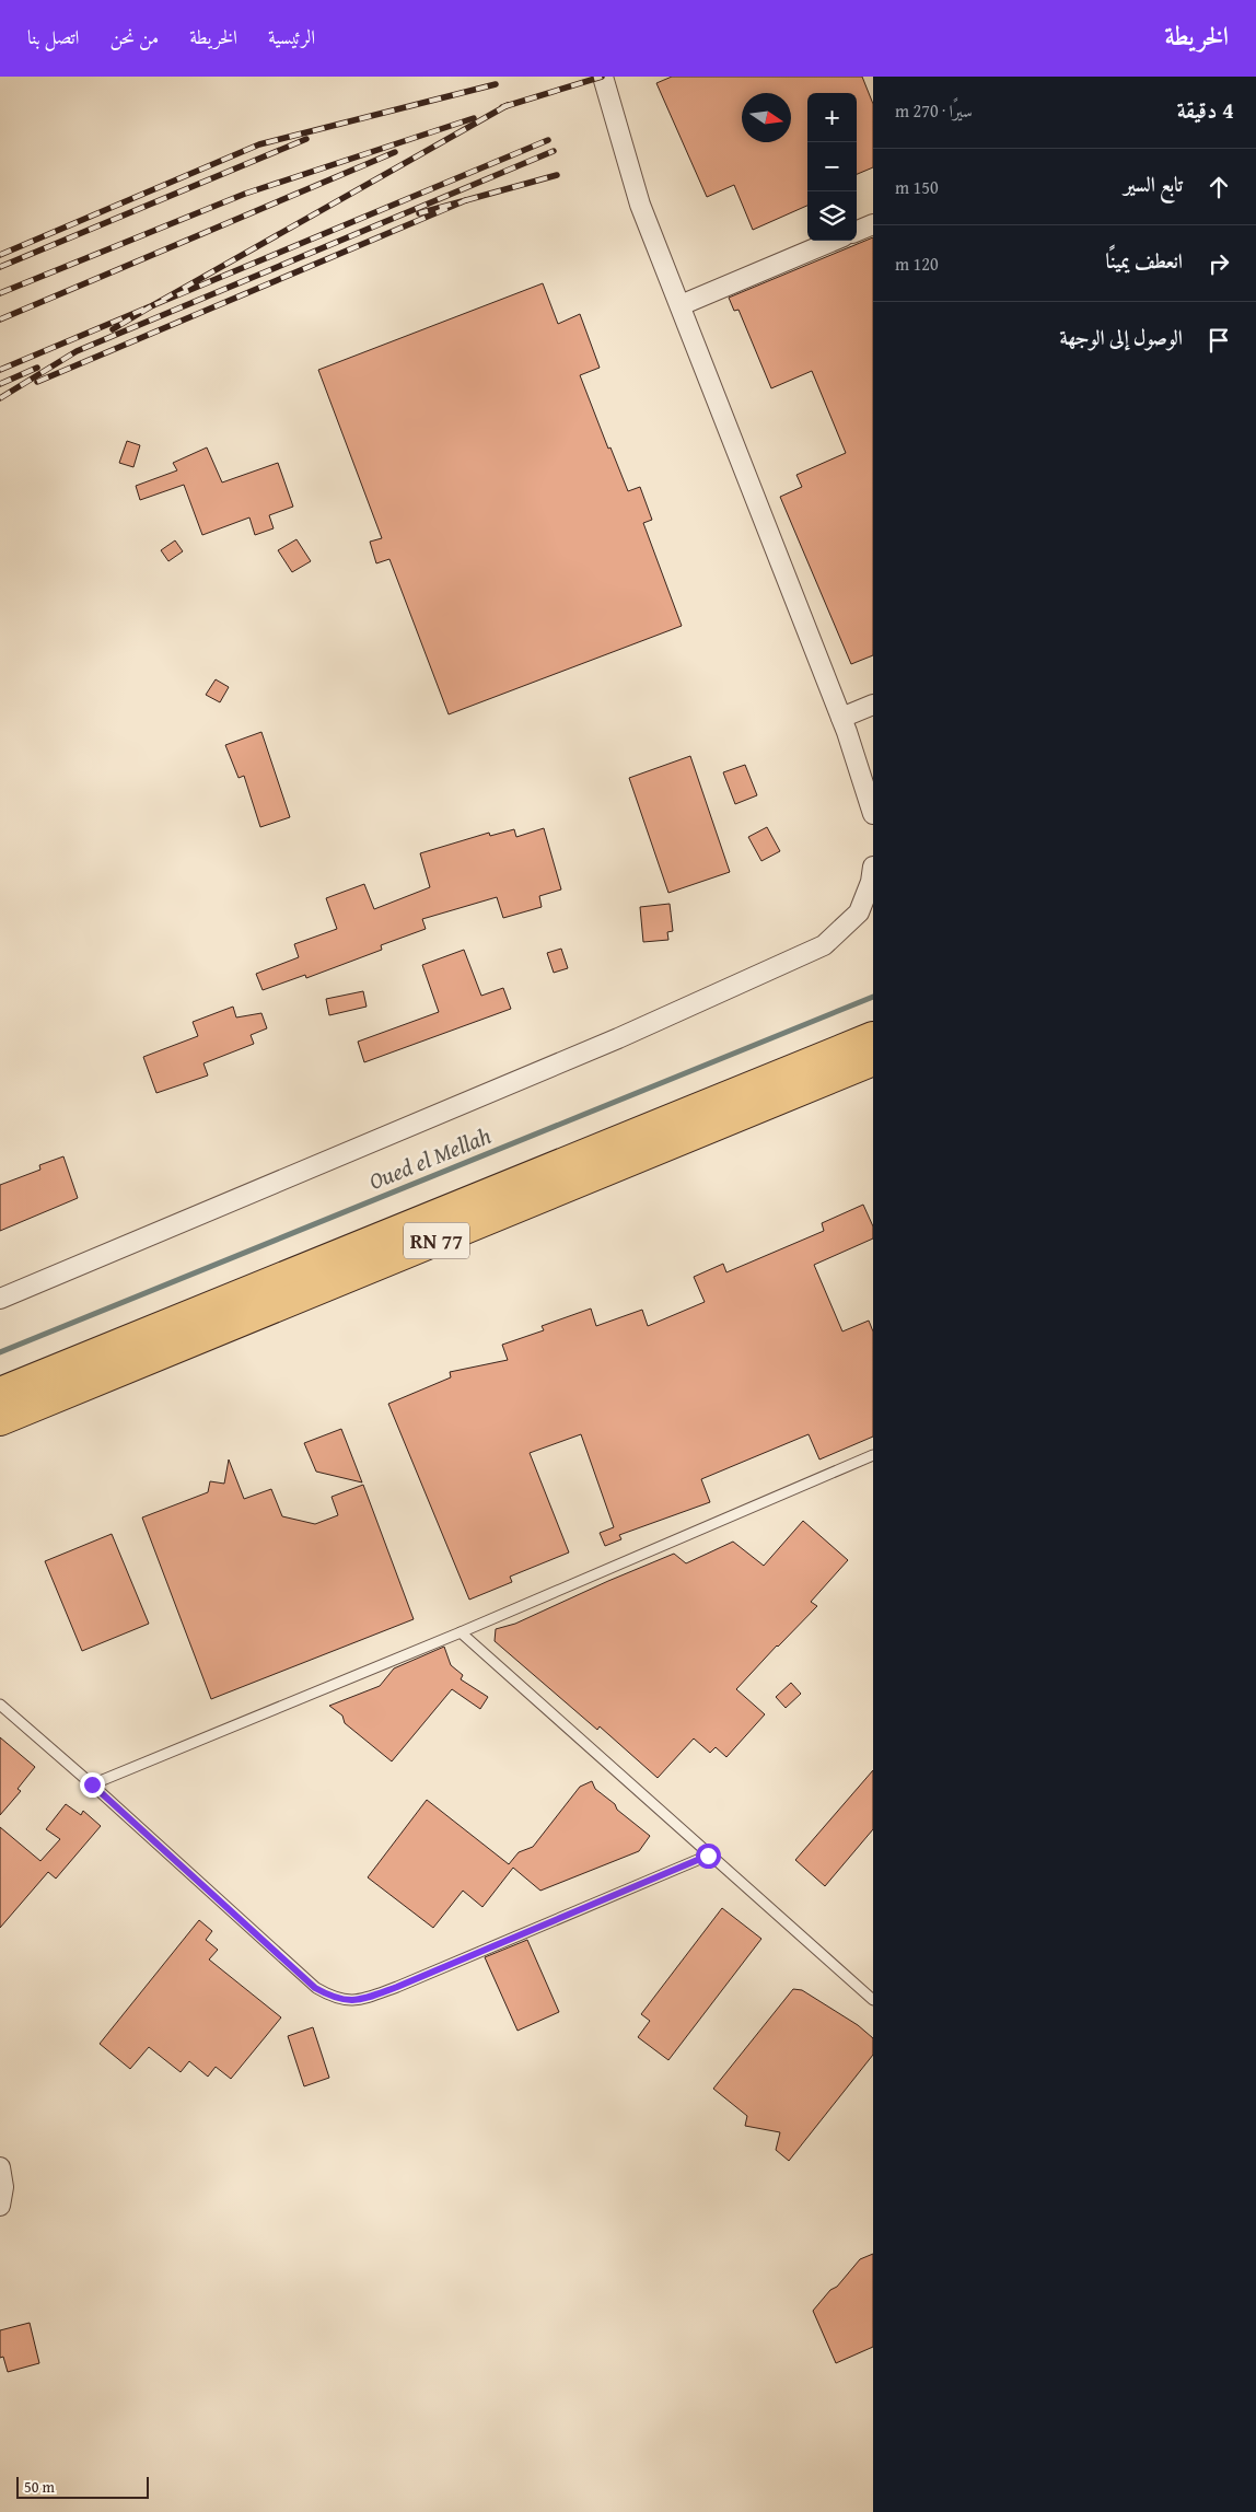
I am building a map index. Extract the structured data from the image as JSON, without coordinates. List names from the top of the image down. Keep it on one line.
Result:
{"streets":{"main road":["RN 77"]},"water":["Oued el Mellah"],"scale_bar":"50 m","north":"right","page":{"header":"الخريطة","nav":["الرئيسية","الخريطة","من نحن","اتصل بنا"],"heading":["4 دقيقة","سيرًا · 270 m"],"map_buttons":["+","−"],"list":[["تابع السير","150 m"],["انعطف يمينًا","120 m"],"الوصول إلى الوجهة"],"scale":"50 m"}}
